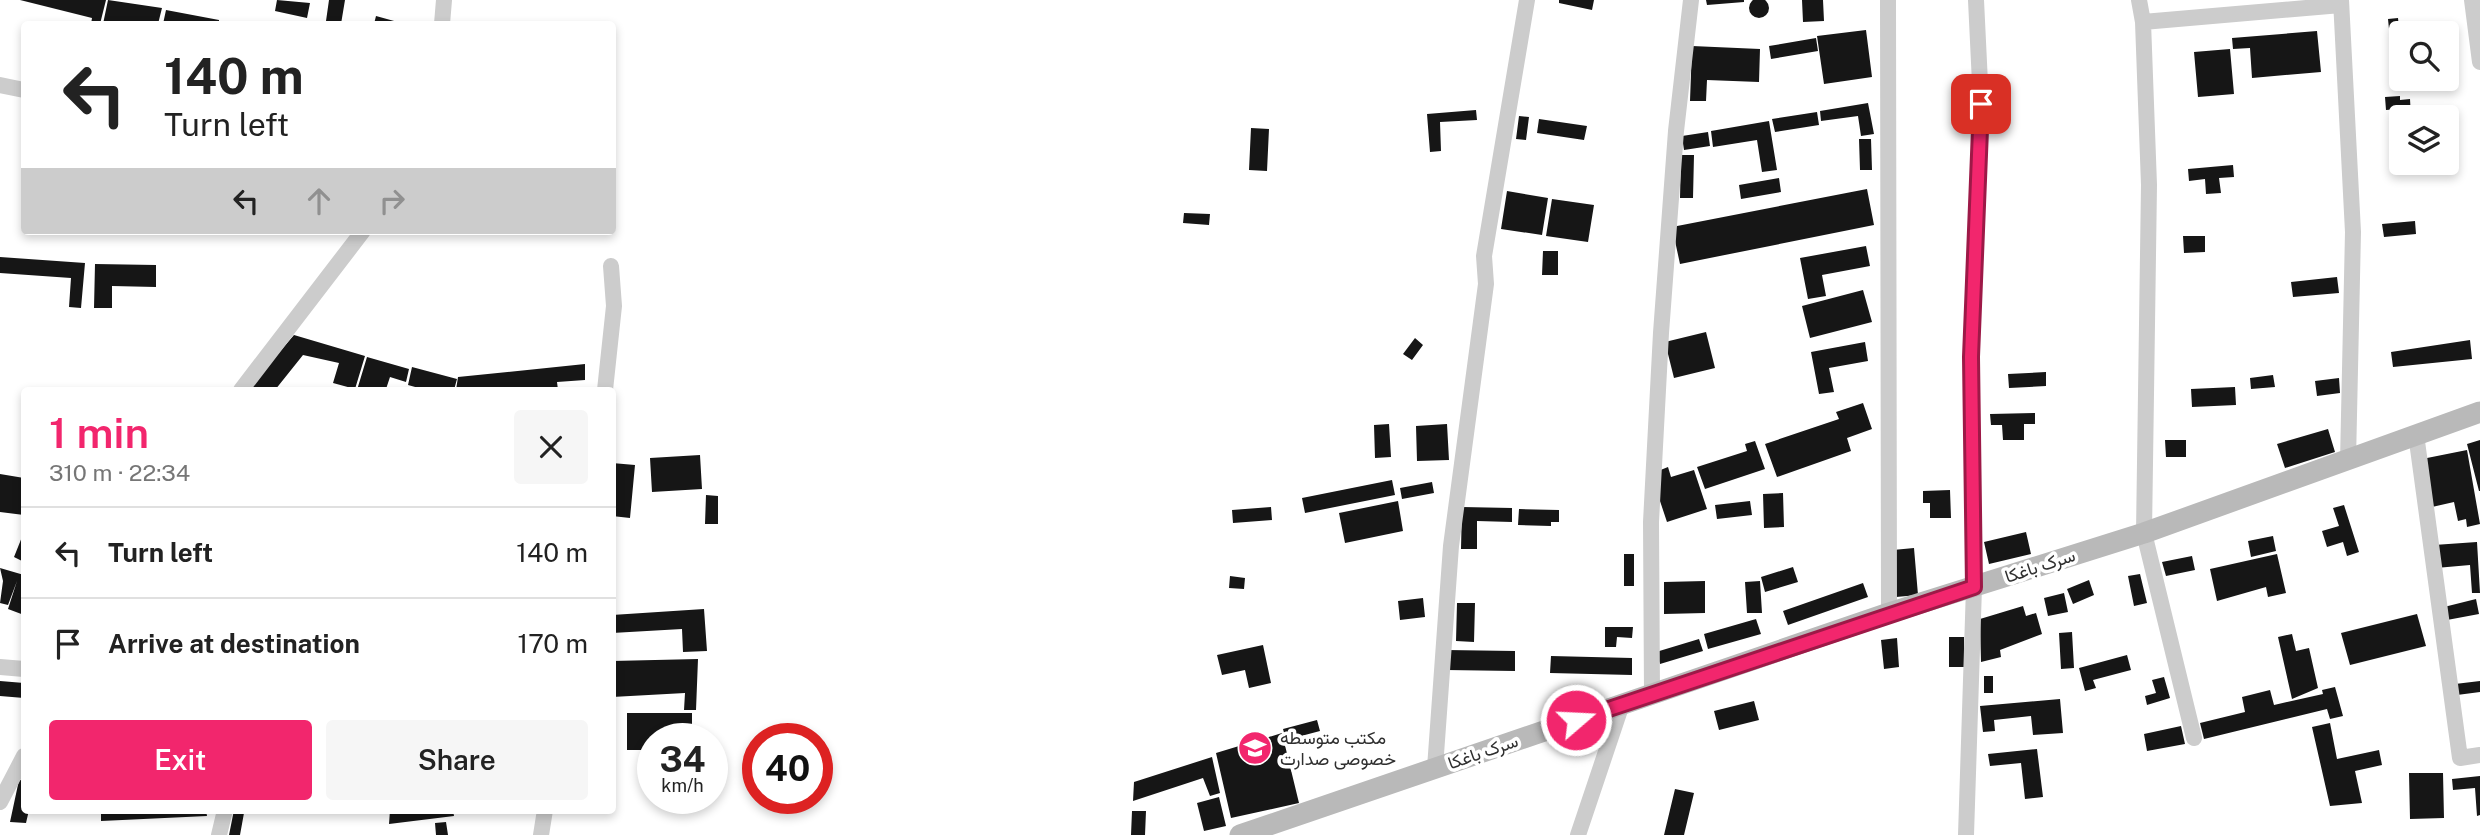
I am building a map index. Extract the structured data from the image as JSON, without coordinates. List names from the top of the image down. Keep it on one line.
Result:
{"streets":{"street":["سرک باغکا"]},"places":{"school or university":["مکتب متوسطه خصوصی صدارت"]},"page":{"turn":["140 m","Turn left"],"heading":["1 min","310 m · 22:34"],"list":[{"name":"Turn left","value":"140 m"},{"name":"Arrive at destination","value":"170 m"}],"buttons":["Exit","Share"],"speed":"34 km/h","limit":"40"}}
